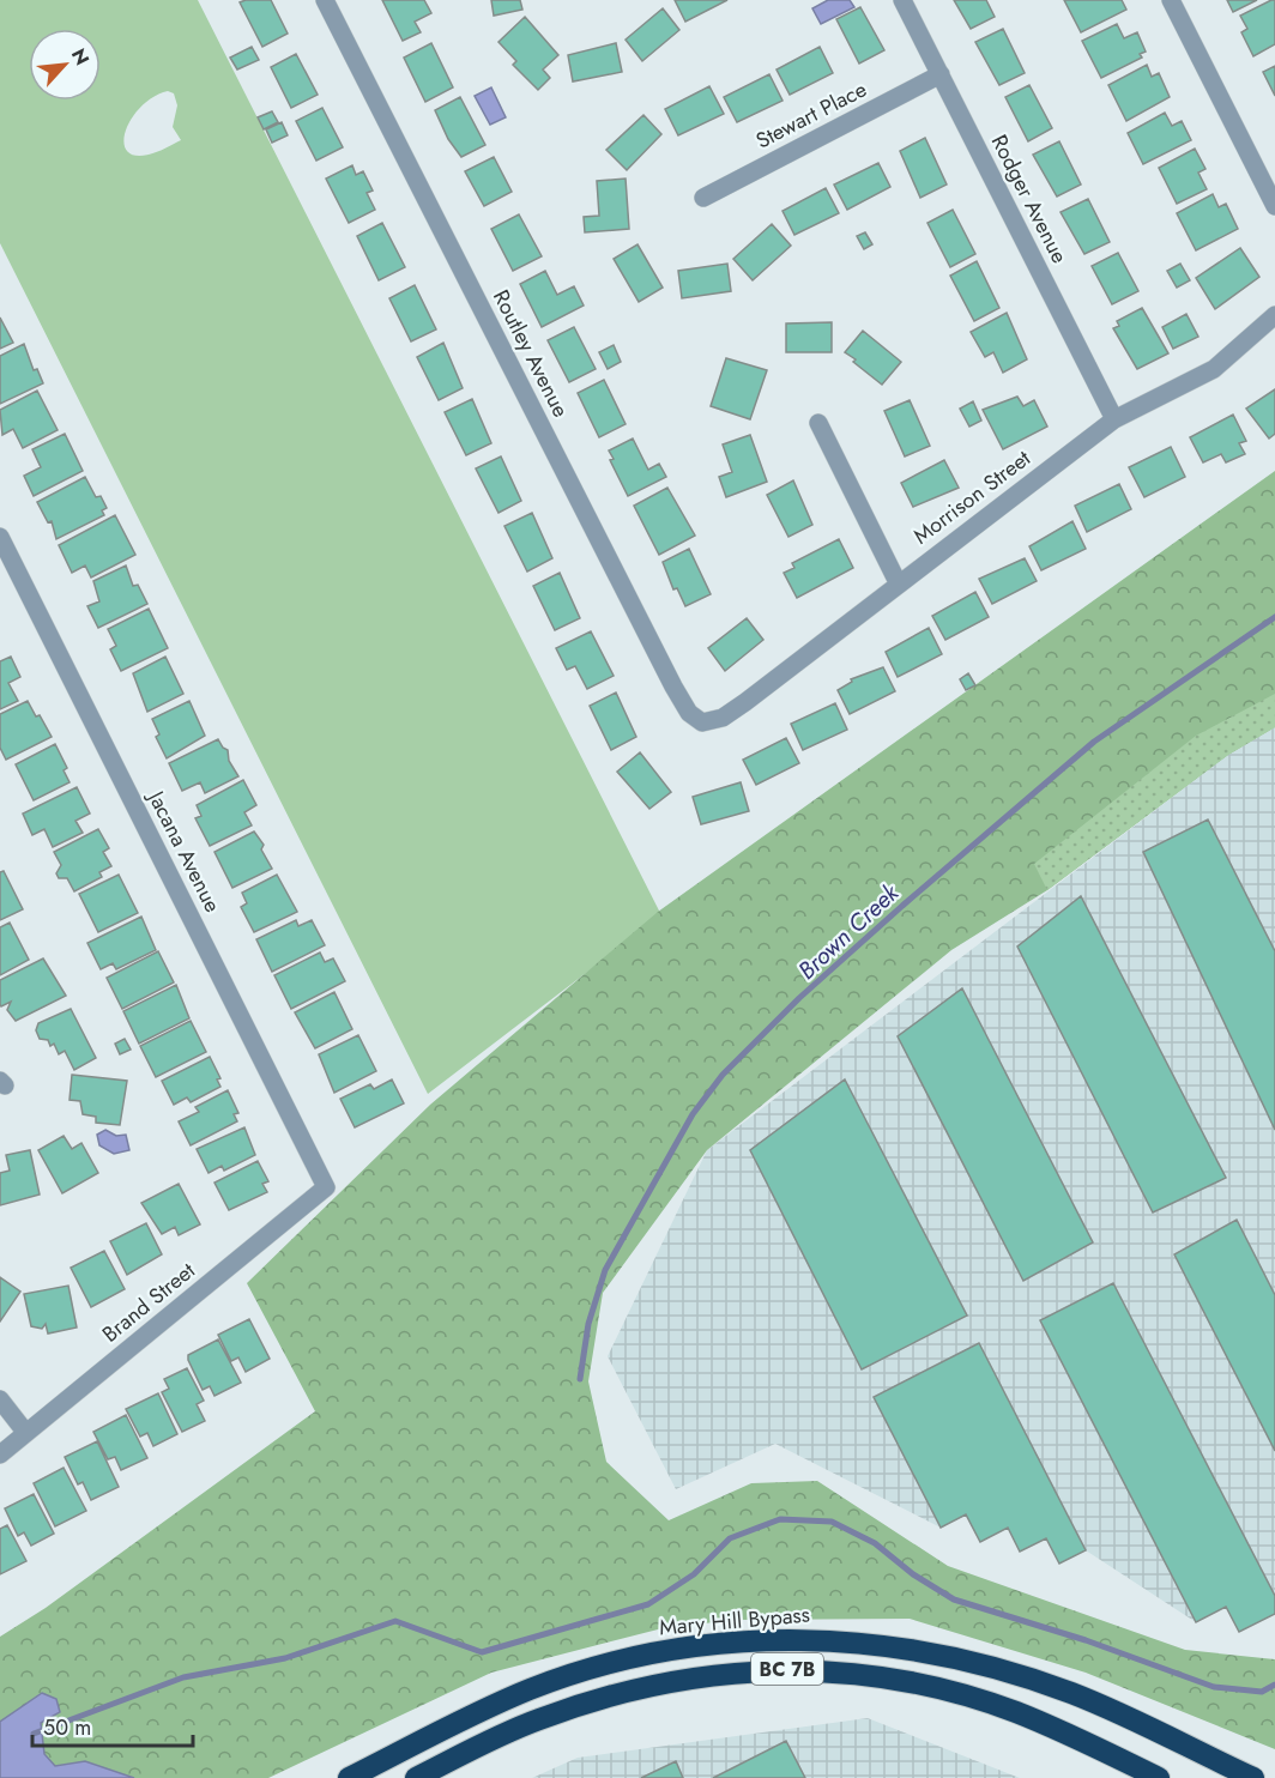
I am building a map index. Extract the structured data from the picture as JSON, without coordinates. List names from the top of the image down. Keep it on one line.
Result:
{"streets":{"highway":["Mary Hill Bypass","BC 7B"],"street":["Stewart Place","Rodger Avenue","Routley Avenue","Morrison Street","Jacana Avenue","Brand Street"]},"crossings":[["Stewart Place","Rodger Avenue"],["Rodger Avenue","Morrison Street"],["Routley Avenue","Morrison Street"],["Jacana Avenue","Brand Street"]],"water":["Brown Creek"],"scale_bar":"50 m","north":"top right"}
